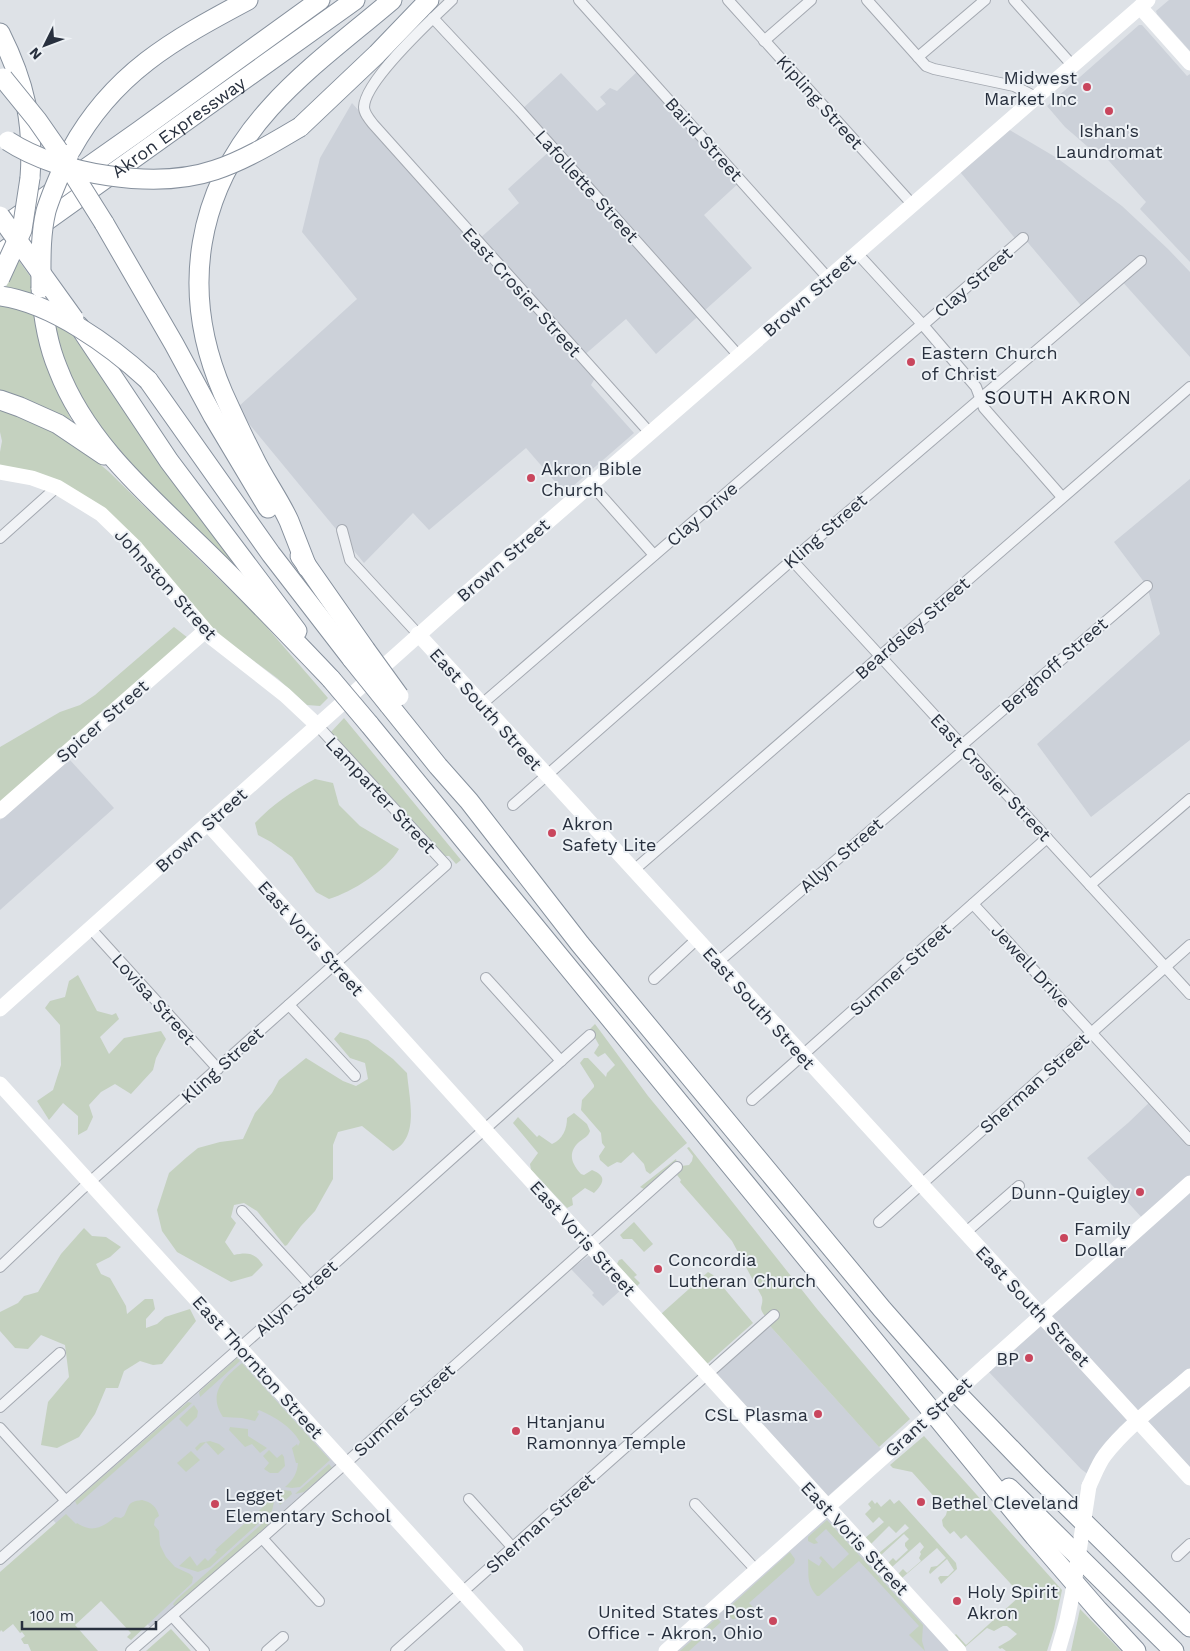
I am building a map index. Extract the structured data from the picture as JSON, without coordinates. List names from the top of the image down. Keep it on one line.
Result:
{"streets":{"highway":["Akron Expressway"],"main road":["Brown Street","Johnston Street","East South Street","Spicer Street","East Voris Street","East Thornton Street","Grant Street"],"street":["Kipling Street","Baird Street","Lafollette Street","Clay Street","East Crosier Street","Clay Drive","Kling Street","Beardsley Street","Berghoff Street","Lamparter Street","Allyn Street","Jewell Drive","Sumner Street","Lovisa Street","Sherman Street"]},"crossings":[["Kipling Street","Brown Street"],["Baird Street","Brown Street"],["Lafollette Street","East Crosier Street"],["Lafollette Street","Brown Street"],["Clay Street","Clay Drive"],["East Crosier Street","Brown Street"],["East Crosier Street","Kling Street"],["East Crosier Street","Beardsley Street"],["East Crosier Street","Berghoff Street"],["East Crosier Street","Allyn Street"],["East Crosier Street","Sumner Street"],["East Crosier Street","Sherman Street"],["Brown Street","Johnston Street"],["Brown Street","East South Street"],["Brown Street","Lamparter Street"],["Brown Street","East Voris Street"],["Brown Street","Lovisa Street"],["Clay Drive","East South Street"],["Kling Street","East South Street"],["Kling Street","Lamparter Street"],["Kling Street","East Voris Street"],["Kling Street","Lovisa Street"],["Kling Street","East Thornton Street"],["Johnston Street","Spicer Street"],["Johnston Street","Lamparter Street"],["Beardsley Street","East South Street"],["Berghoff Street","Allyn Street"],["East South Street","Allyn Street"],["East South Street","Sumner Street"],["East South Street","Sherman Street"],["East South Street","Grant Street"],["Allyn Street","East Voris Street"],["Allyn Street","East Thornton Street"],["East Voris Street","Sumner Street"],["East Voris Street","Sherman Street"],["East Voris Street","Grant Street"],["Jewell Drive","Sumner Street"],["Jewell Drive","Sherman Street"],["Sumner Street","East Thornton Street"],["Sherman Street","East Thornton Street"]],"districts":["SOUTH AKRON"],"places":["Midwest Market Inc","Ishan's Laundromat","Eastern Church of Christ","Akron Bible Church","Akron Safety Lite","Dunn-Quigley","Family Dollar","Concordia Lutheran Church","BP","CSL Plasma","Htanjanu Ramonnya Temple","Bethel Cleveland","Legget Elementary School","Holy Spirit Akron","United States Post Office - Akron, Ohio"],"scale_bar":"100 m","north":"bottom left"}
